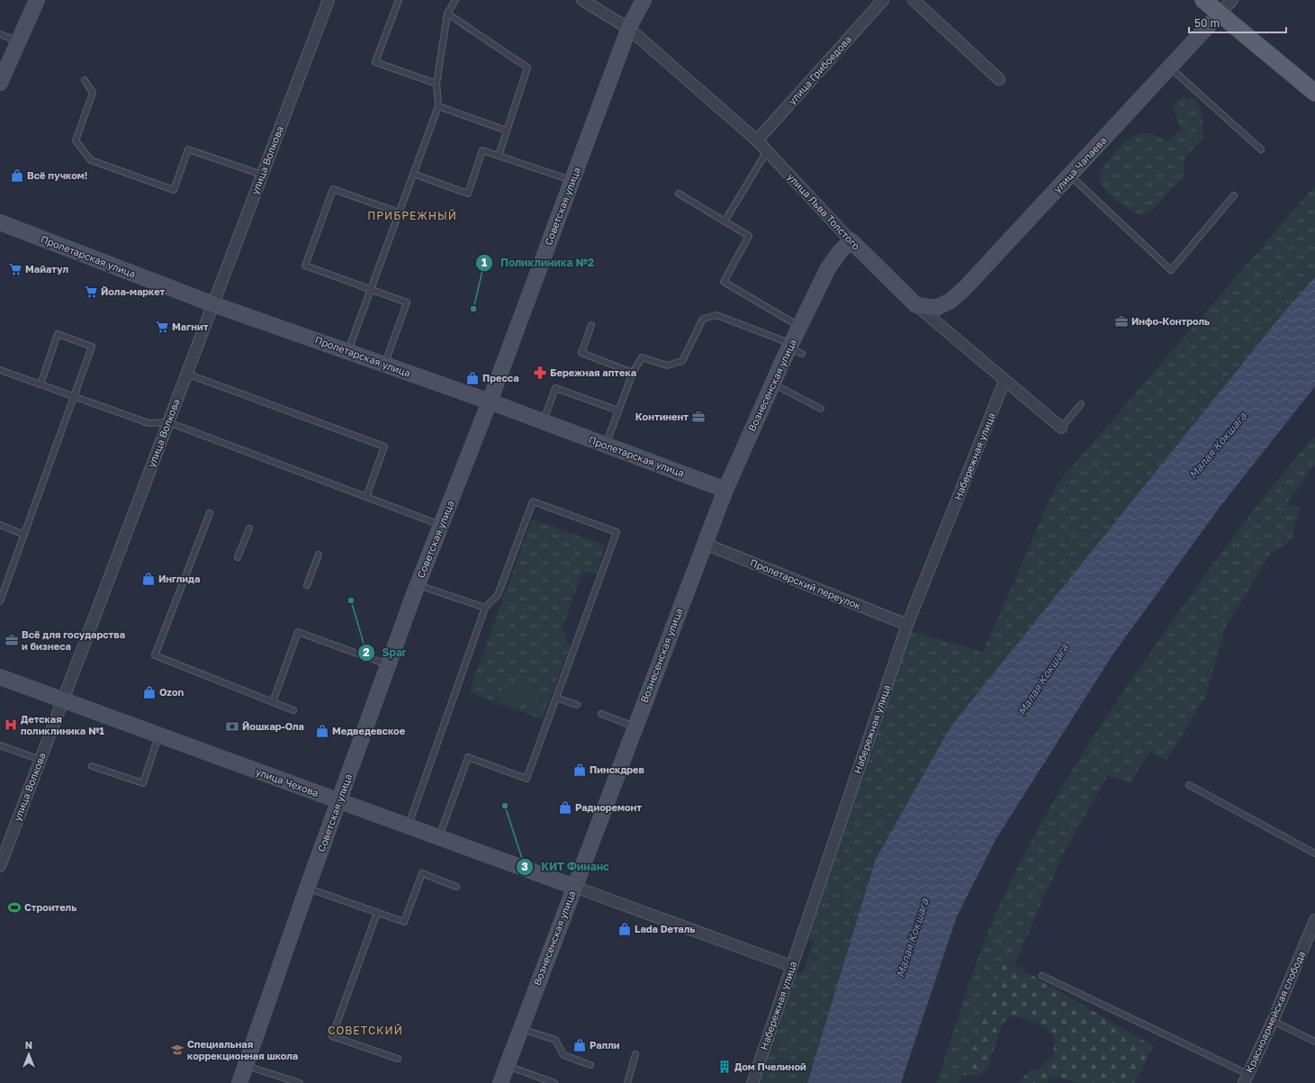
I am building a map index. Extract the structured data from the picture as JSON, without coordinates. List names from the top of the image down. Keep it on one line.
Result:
{"streets":{"street":["улица Грибоедова","улица Волкова","улица Чапаева","Советская улица","улица Льва Толстого","Пролетарская улица","Вознесенская улица","Набережная улица","Пролетарский переулок","улица Чехова","Красноармейская слобода"]},"crossings":[["улица Грибоедова","улица Льва Толстого"],["улица Волкова","Пролетарская улица"],["улица Волкова","улица Чехова"],["улица Чапаева","улица Льва Толстого"],["Советская улица","улица Льва Толстого"],["Советская улица","Пролетарская улица"],["Советская улица","улица Чехова"],["улица Льва Толстого","Вознесенская улица"],["улица Льва Толстого","Набережная улица"],["Пролетарская улица","Вознесенская улица"],["Вознесенская улица","Пролетарский переулок"],["Вознесенская улица","улица Чехова"],["Набережная улица","Пролетарский переулок"]],"districts":["ПРИБРЕЖНЫЙ","СОВЕТСКИЙ"],"water":["Малая Кокшага"],"places":{"shop":["Всё пучком!","Пресса","Инглида","Ozon","Медведевское","Пинскдрев","Радиоремонт","Lada Dеталь","Ралли"],"supermarket":["Майатул","Йола-маркет","Магнит"],"other":["Поликлиника №2","Spar","КИТ Финанс"],"office":["Инфо-Контроль","Континент","Всё для государства и бизнеса"],"pharmacy":["Бережная аптека"],"hospital":["Детская поликлиника №1"],"bank":["Йошкар-Ола"],"sports":["Строитель"],"school or university":["Специальная коррекционная школа"],"building":["Дом Пчелиной"]},"scale_bar":"50 m","north":"top"}
